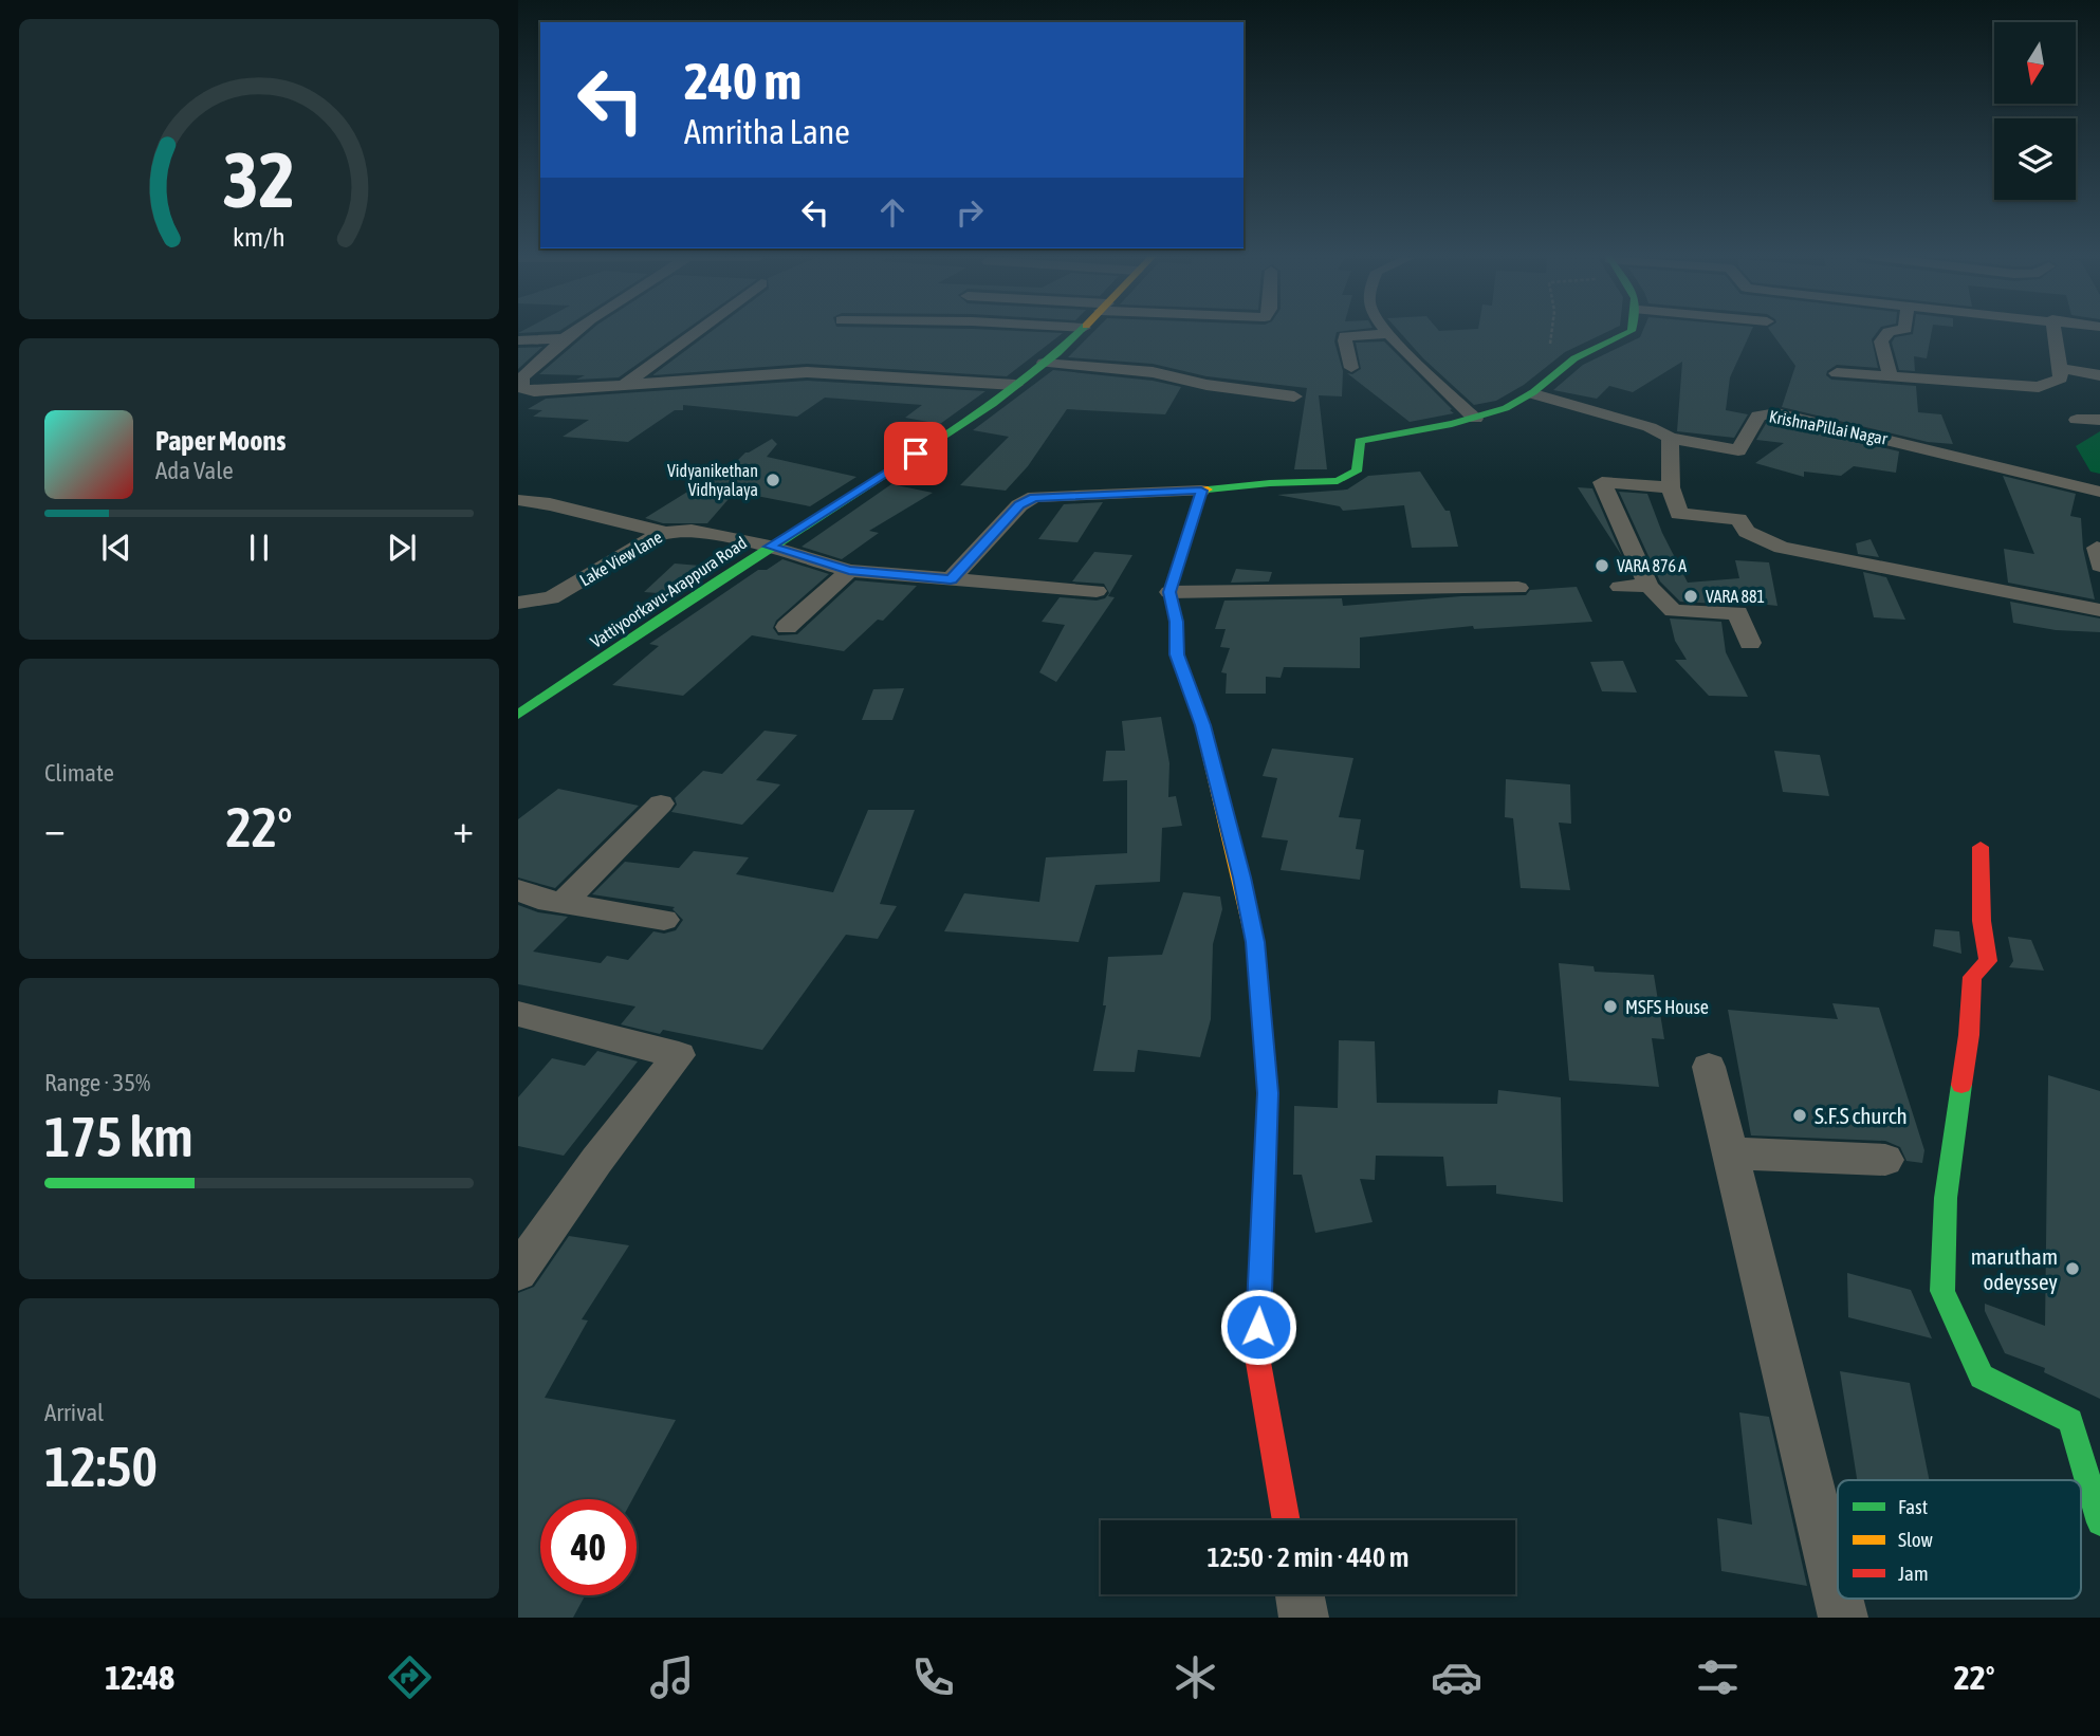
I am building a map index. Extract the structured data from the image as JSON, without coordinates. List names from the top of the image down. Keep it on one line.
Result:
{"streets":{"street":["KrishnaPillai Nagar","Lake View lane","Vattiyoorkavu-Arappura Road"]},"crossings":[["Lake View lane","Vattiyoorkavu-Arappura Road"]],"places":["Vidyanikethan Vidhyalaya","VARA 876 A","VARA 881","MSFS House","S.F.S church","marutham odeyssey"],"legend":["Fast","Slow","Jam"],"north":"bottom","page":{"turn":["240 m","Amritha Lane"],"song":["Paper Moons","Ada Vale"],"tile":["Climate",["Range · 35%","175 km"],["Arrival","12:50"]],"heat":["−","22°","+"],"limit":"40","trip":"12:50 · 2 min · 440 m","tabs":["12:48","22°"],"gauge":["32","km/h"]}}
